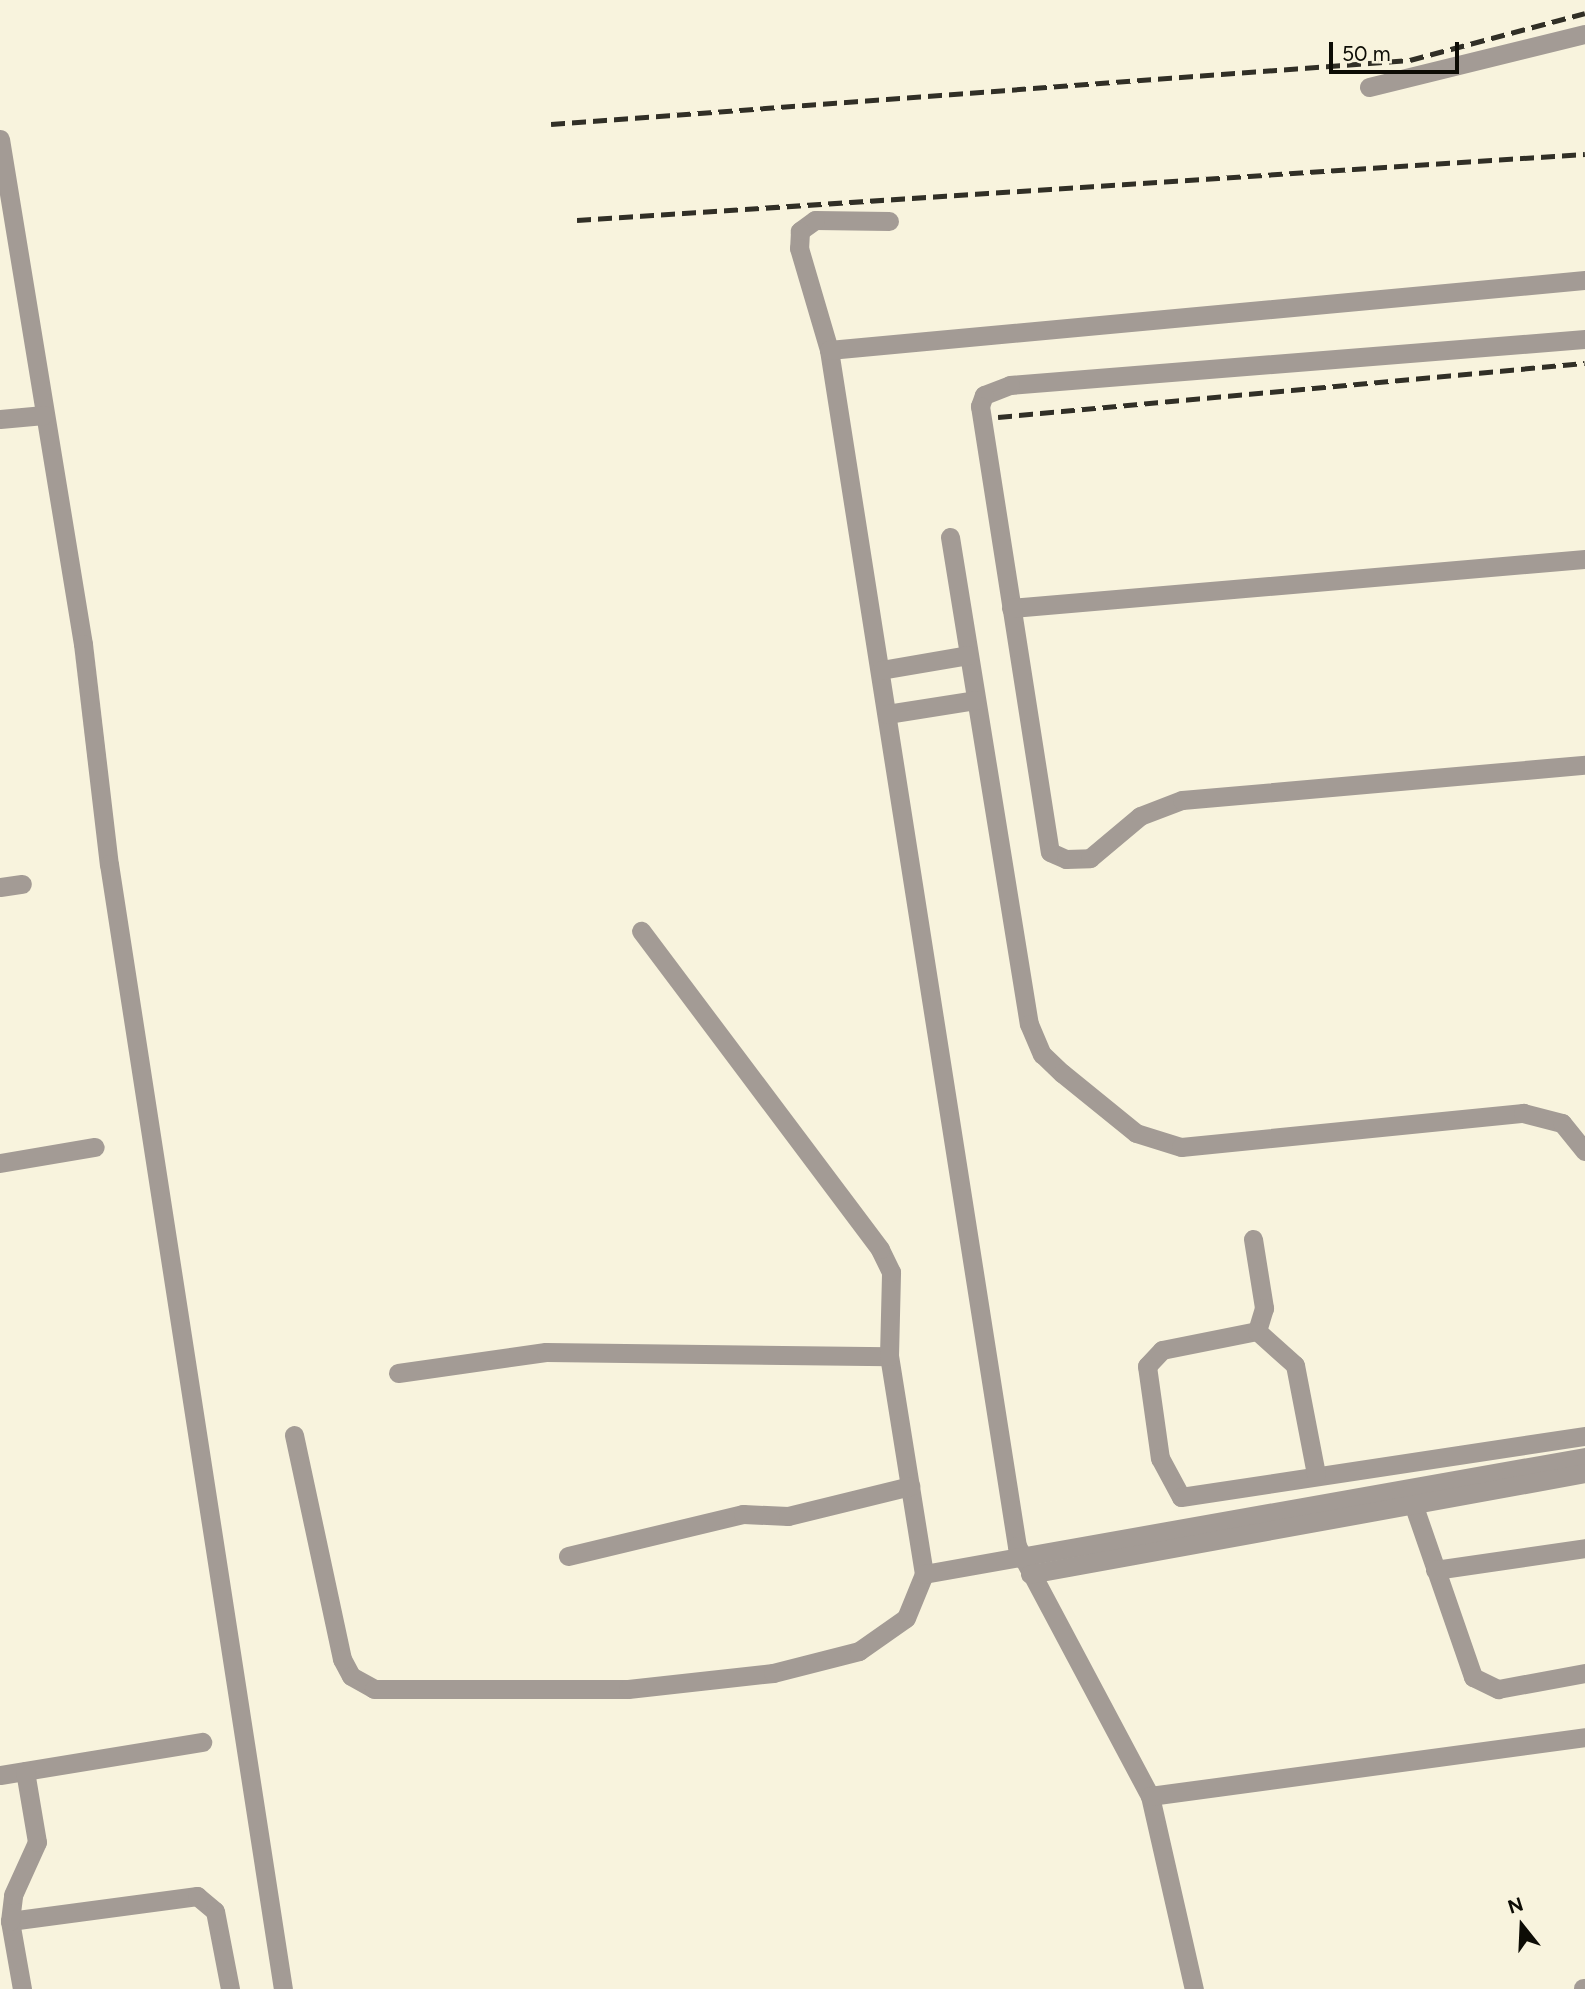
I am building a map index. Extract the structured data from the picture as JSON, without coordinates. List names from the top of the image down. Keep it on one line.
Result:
{"scale_bar":"50 m","north":"top"}
